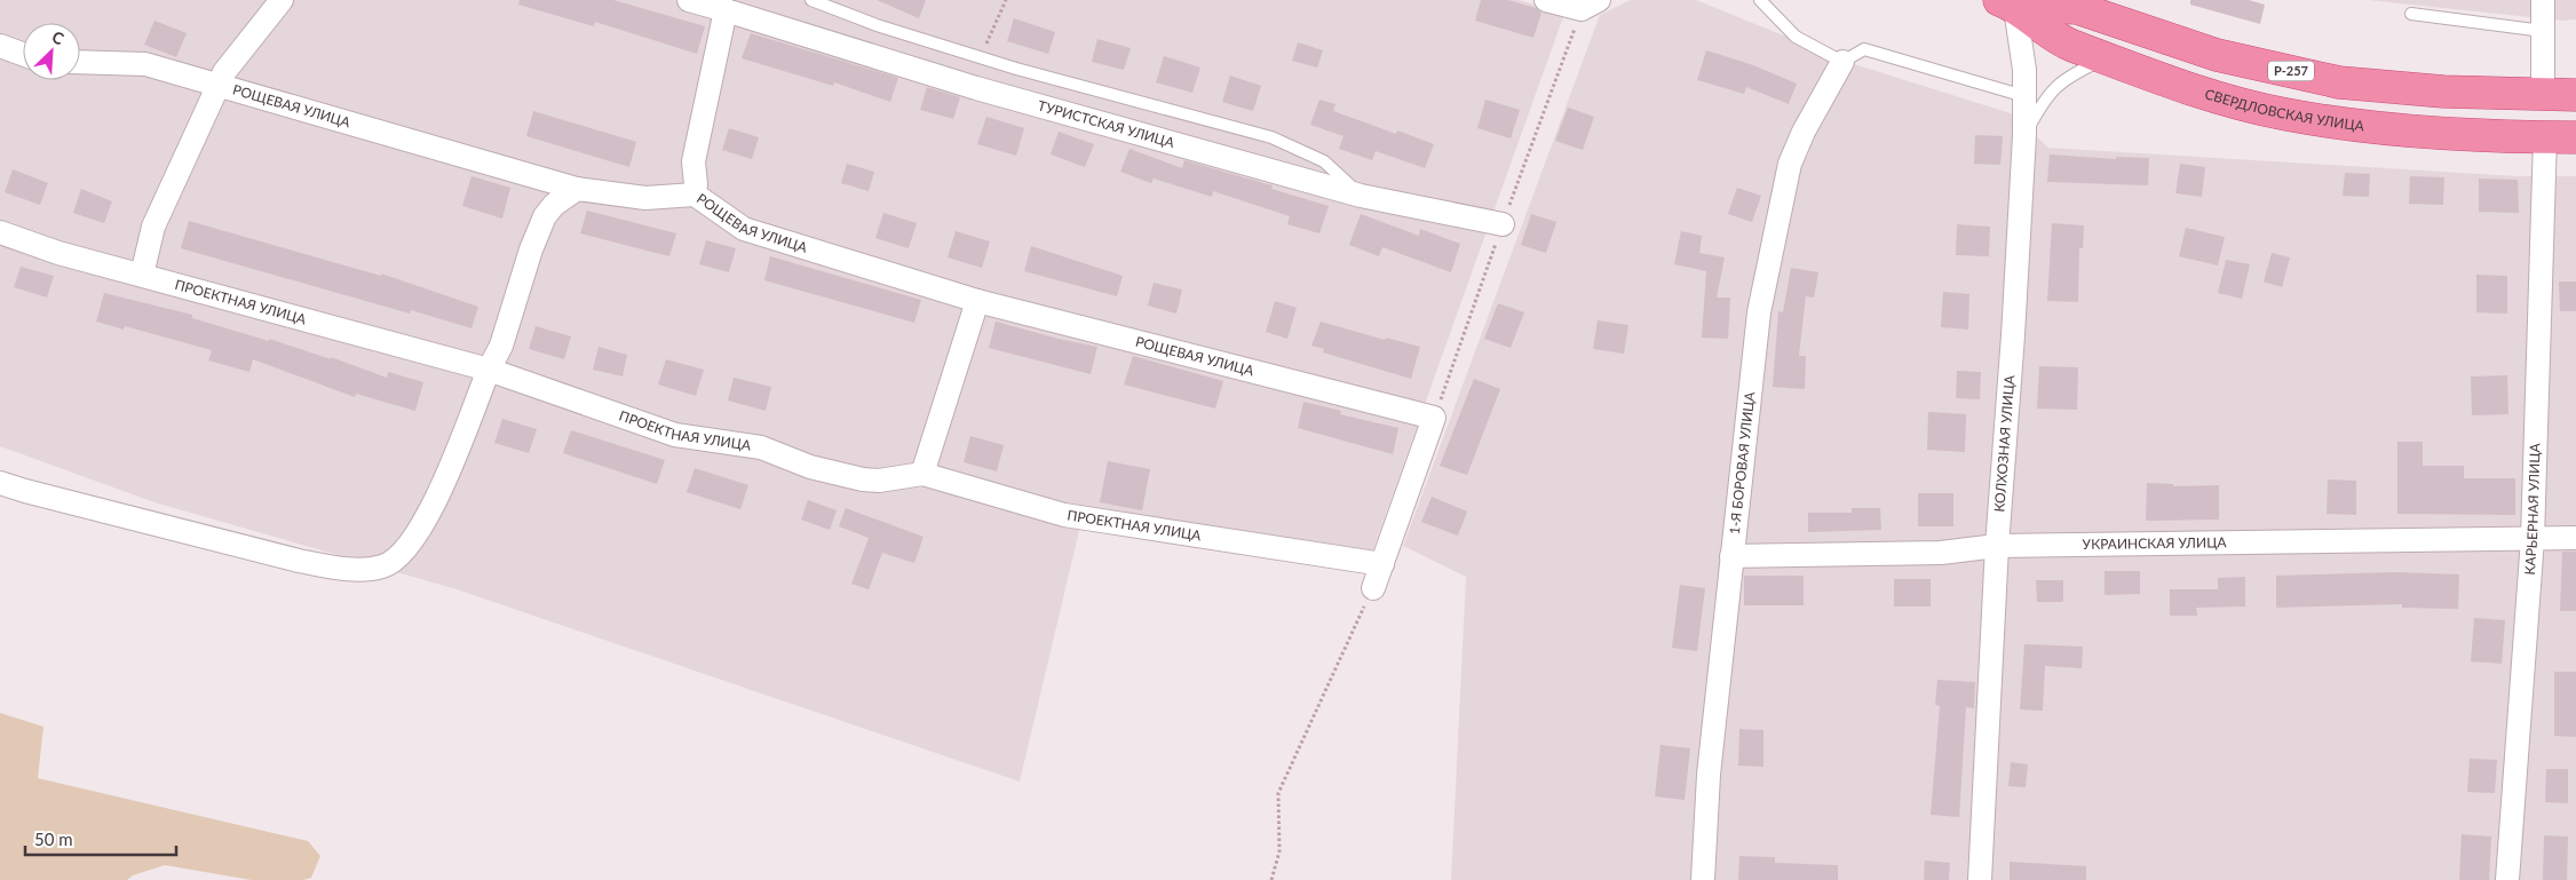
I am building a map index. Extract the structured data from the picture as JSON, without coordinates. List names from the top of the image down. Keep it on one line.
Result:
{"streets":{"highway":["Р-257","СВЕРДЛОВСКАЯ УЛИЦА"],"street":["РОЩЕВАЯ УЛИЦА","ТУРИСТСКАЯ УЛИЦА","ПРОЕКТНАЯ УЛИЦА","КОЛХОЗНАЯ УЛИЦА","1-Я БОРОВАЯ УЛИЦА","КАРЬЕРНАЯ УЛИЦА","УКРАИНСКАЯ УЛИЦА"]},"crossings":[["Р-257","СВЕРДЛОВСКАЯ УЛИЦА"],["Р-257","КОЛХОЗНАЯ УЛИЦА"],["РОЩЕВАЯ УЛИЦА","ПРОЕКТНАЯ УЛИЦА"],["СВЕРДЛОВСКАЯ УЛИЦА","КОЛХОЗНАЯ УЛИЦА"],["СВЕРДЛОВСКАЯ УЛИЦА","КАРЬЕРНАЯ УЛИЦА"],["КОЛХОЗНАЯ УЛИЦА","УКРАИНСКАЯ УЛИЦА"],["1-Я БОРОВАЯ УЛИЦА","УКРАИНСКАЯ УЛИЦА"],["КАРЬЕРНАЯ УЛИЦА","УКРАИНСКАЯ УЛИЦА"]],"scale_bar":"50 m","north":"top right"}
